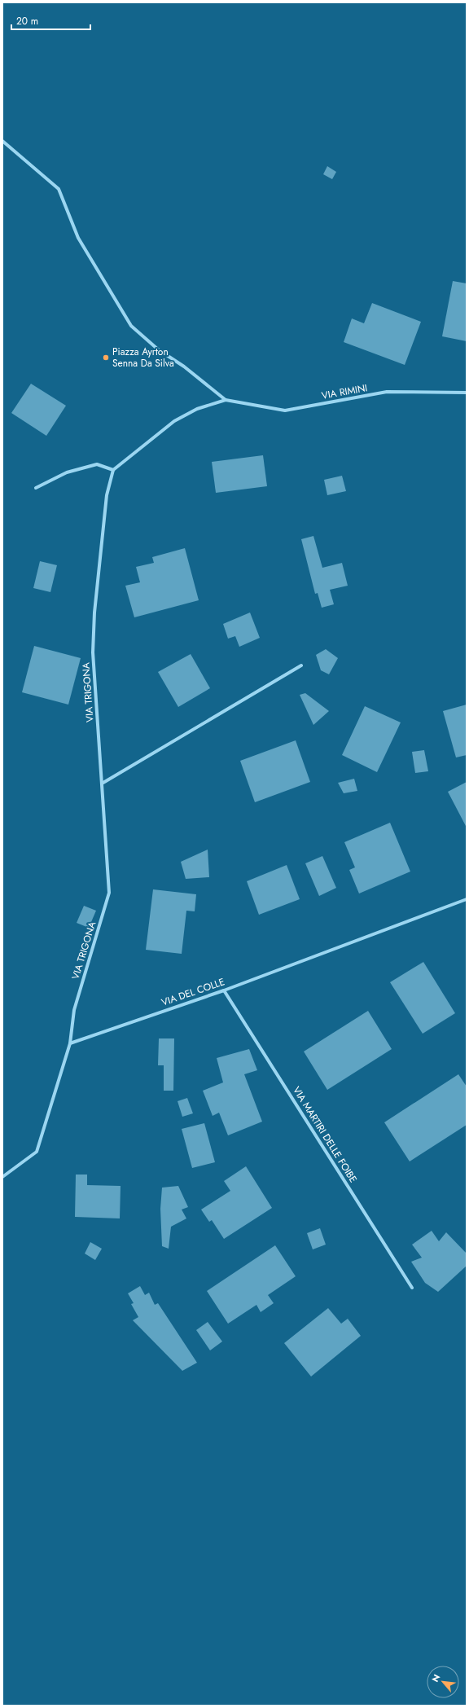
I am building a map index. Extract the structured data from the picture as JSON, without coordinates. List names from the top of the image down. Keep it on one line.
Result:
{"streets":{"street":["VIA RIMINI","VIA TRIGONA","VIA DEL COLLE","VIA MARTIRI DELLE FOIBE"]},"crossings":[["VIA TRIGONA","VIA DEL COLLE"],["VIA DEL COLLE","VIA MARTIRI DELLE FOIBE"]],"places":["Piazza Ayrton Senna Da Silva"],"scale_bar":"20 m","north":"top left"}
